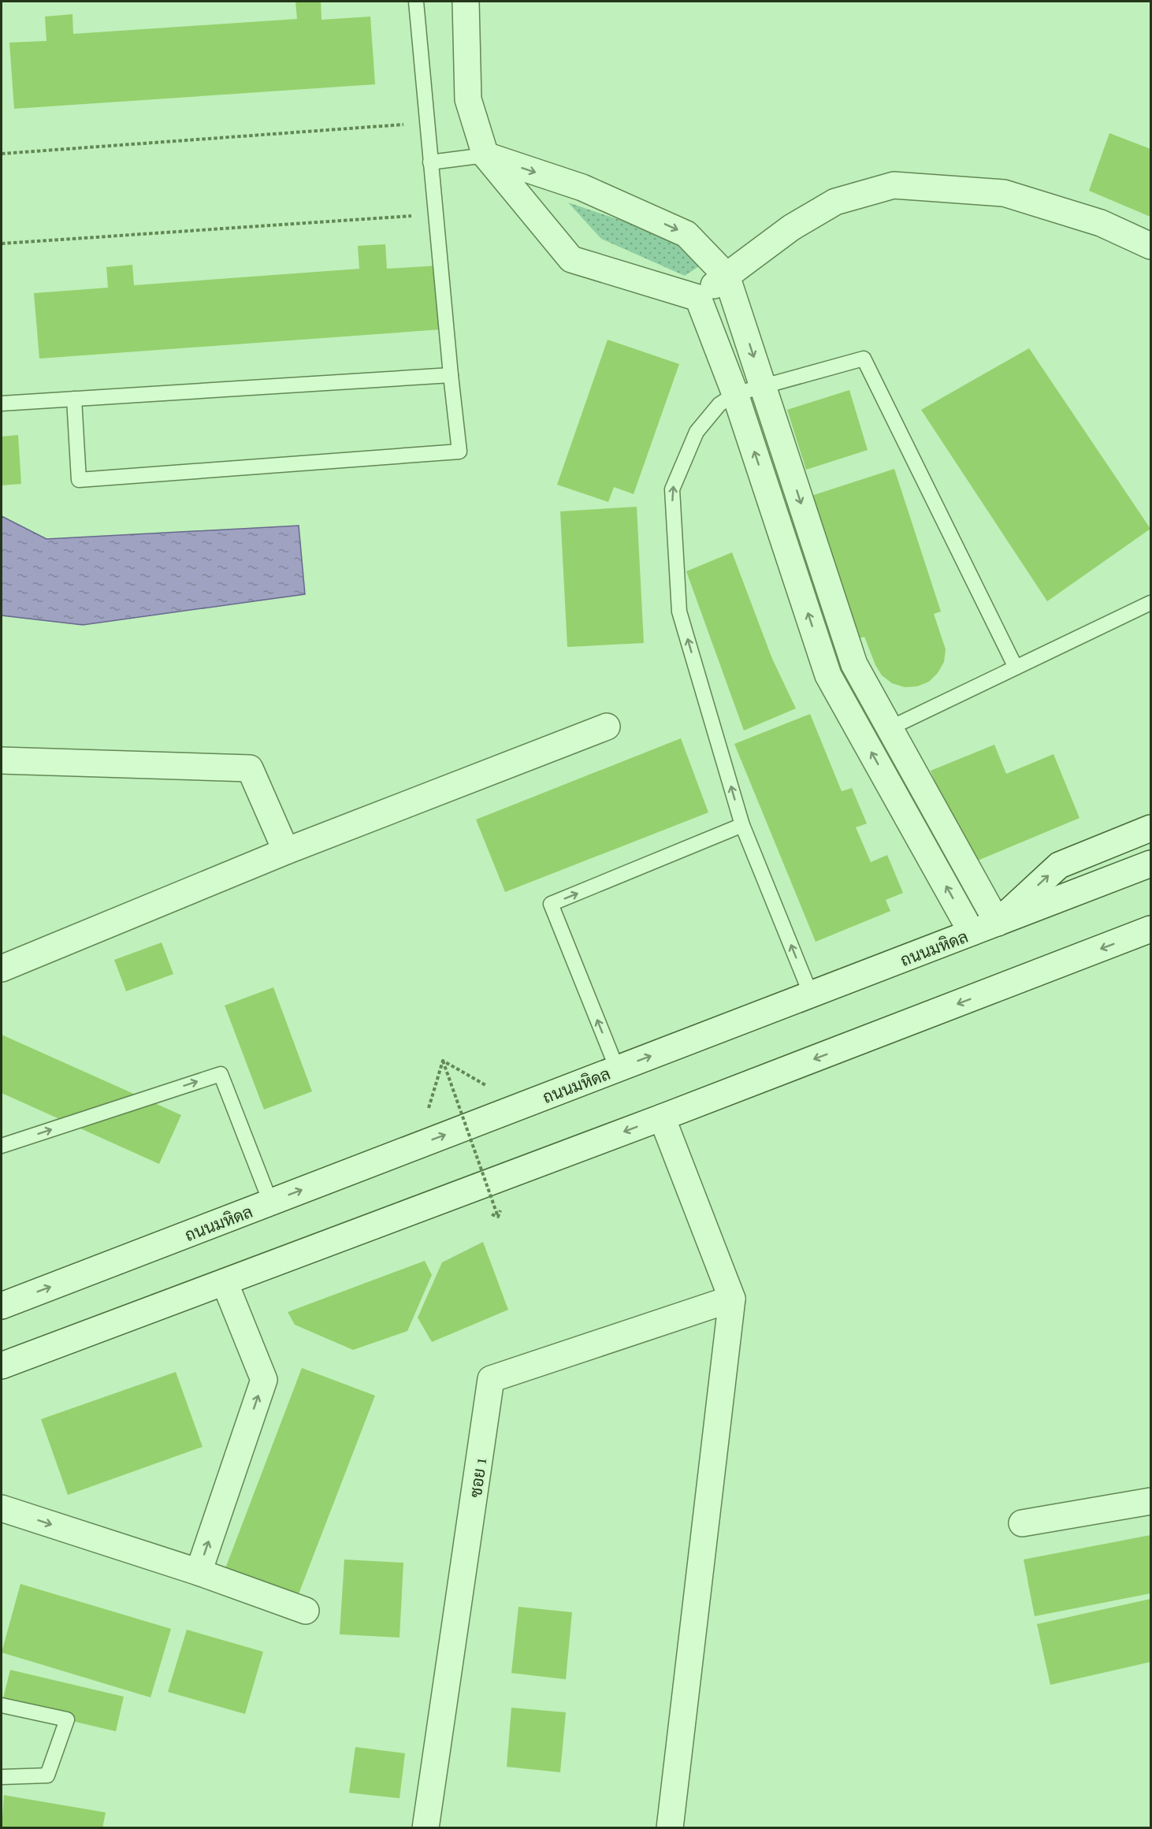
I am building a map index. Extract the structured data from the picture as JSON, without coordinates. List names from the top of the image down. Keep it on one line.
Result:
{"streets":{"street":["ถนนมหิดล","ซอย 1"]}}
